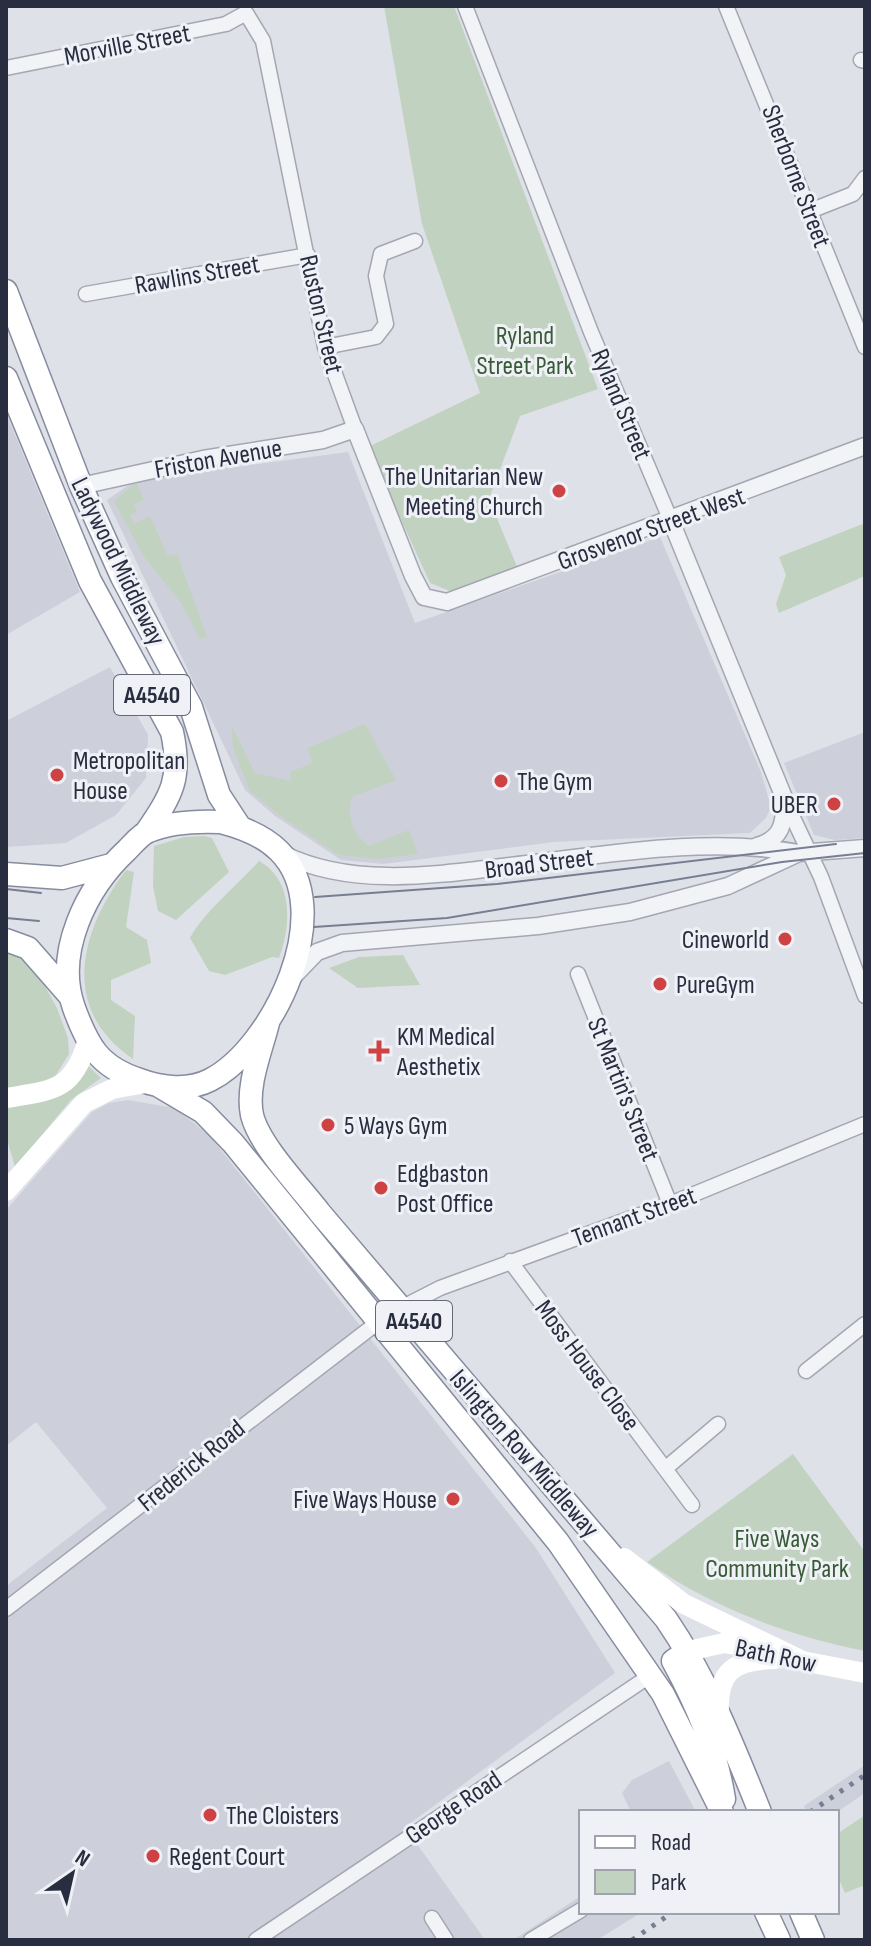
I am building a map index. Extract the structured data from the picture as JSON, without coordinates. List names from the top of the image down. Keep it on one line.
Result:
{"streets":{"highway":["Ladywood Middleway","A4540","Islington Row Middleway"],"main road":["Bath Row"],"street":["Morville Street","Sherborne Street","Rawlins Street","Ruston Street","Ryland Street","Friston Avenue","Grosvenor Street West","Broad Street","St Martin's Street","Tennant Street","Moss House Close","Frederick Road","George Road"]},"crossings":[["Morville Street","Ruston Street"],["Rawlins Street","Ruston Street"],["Ruston Street","Friston Avenue"],["Ruston Street","Grosvenor Street West"],["Ryland Street","Grosvenor Street West"],["Friston Avenue","Ladywood Middleway"],["Ladywood Middleway","A4540"],["Ladywood Middleway","Broad Street"],["Ladywood Middleway","Islington Row Middleway"],["A4540","Broad Street"],["A4540","Islington Row Middleway"],["Broad Street","Islington Row Middleway"],["St Martin's Street","Tennant Street"],["Tennant Street","Moss House Close"],["Tennant Street","Islington Row Middleway"],["Islington Row Middleway","Frederick Road"],["Islington Row Middleway","Bath Row"],["Islington Row Middleway","George Road"]],"parks":["Ryland Street Park","Five Ways Community Park"],"places":{"other":["The Unitarian New Meeting Church","Metropolitan House","The Gym","UBER","Cineworld","PureGym","5 Ways Gym","Edgbaston Post Office","Five Ways House","The Cloisters","Regent Court"],"health":["KM Medical Aesthetix"]},"legend":["Road","Park"],"north":"top right"}
